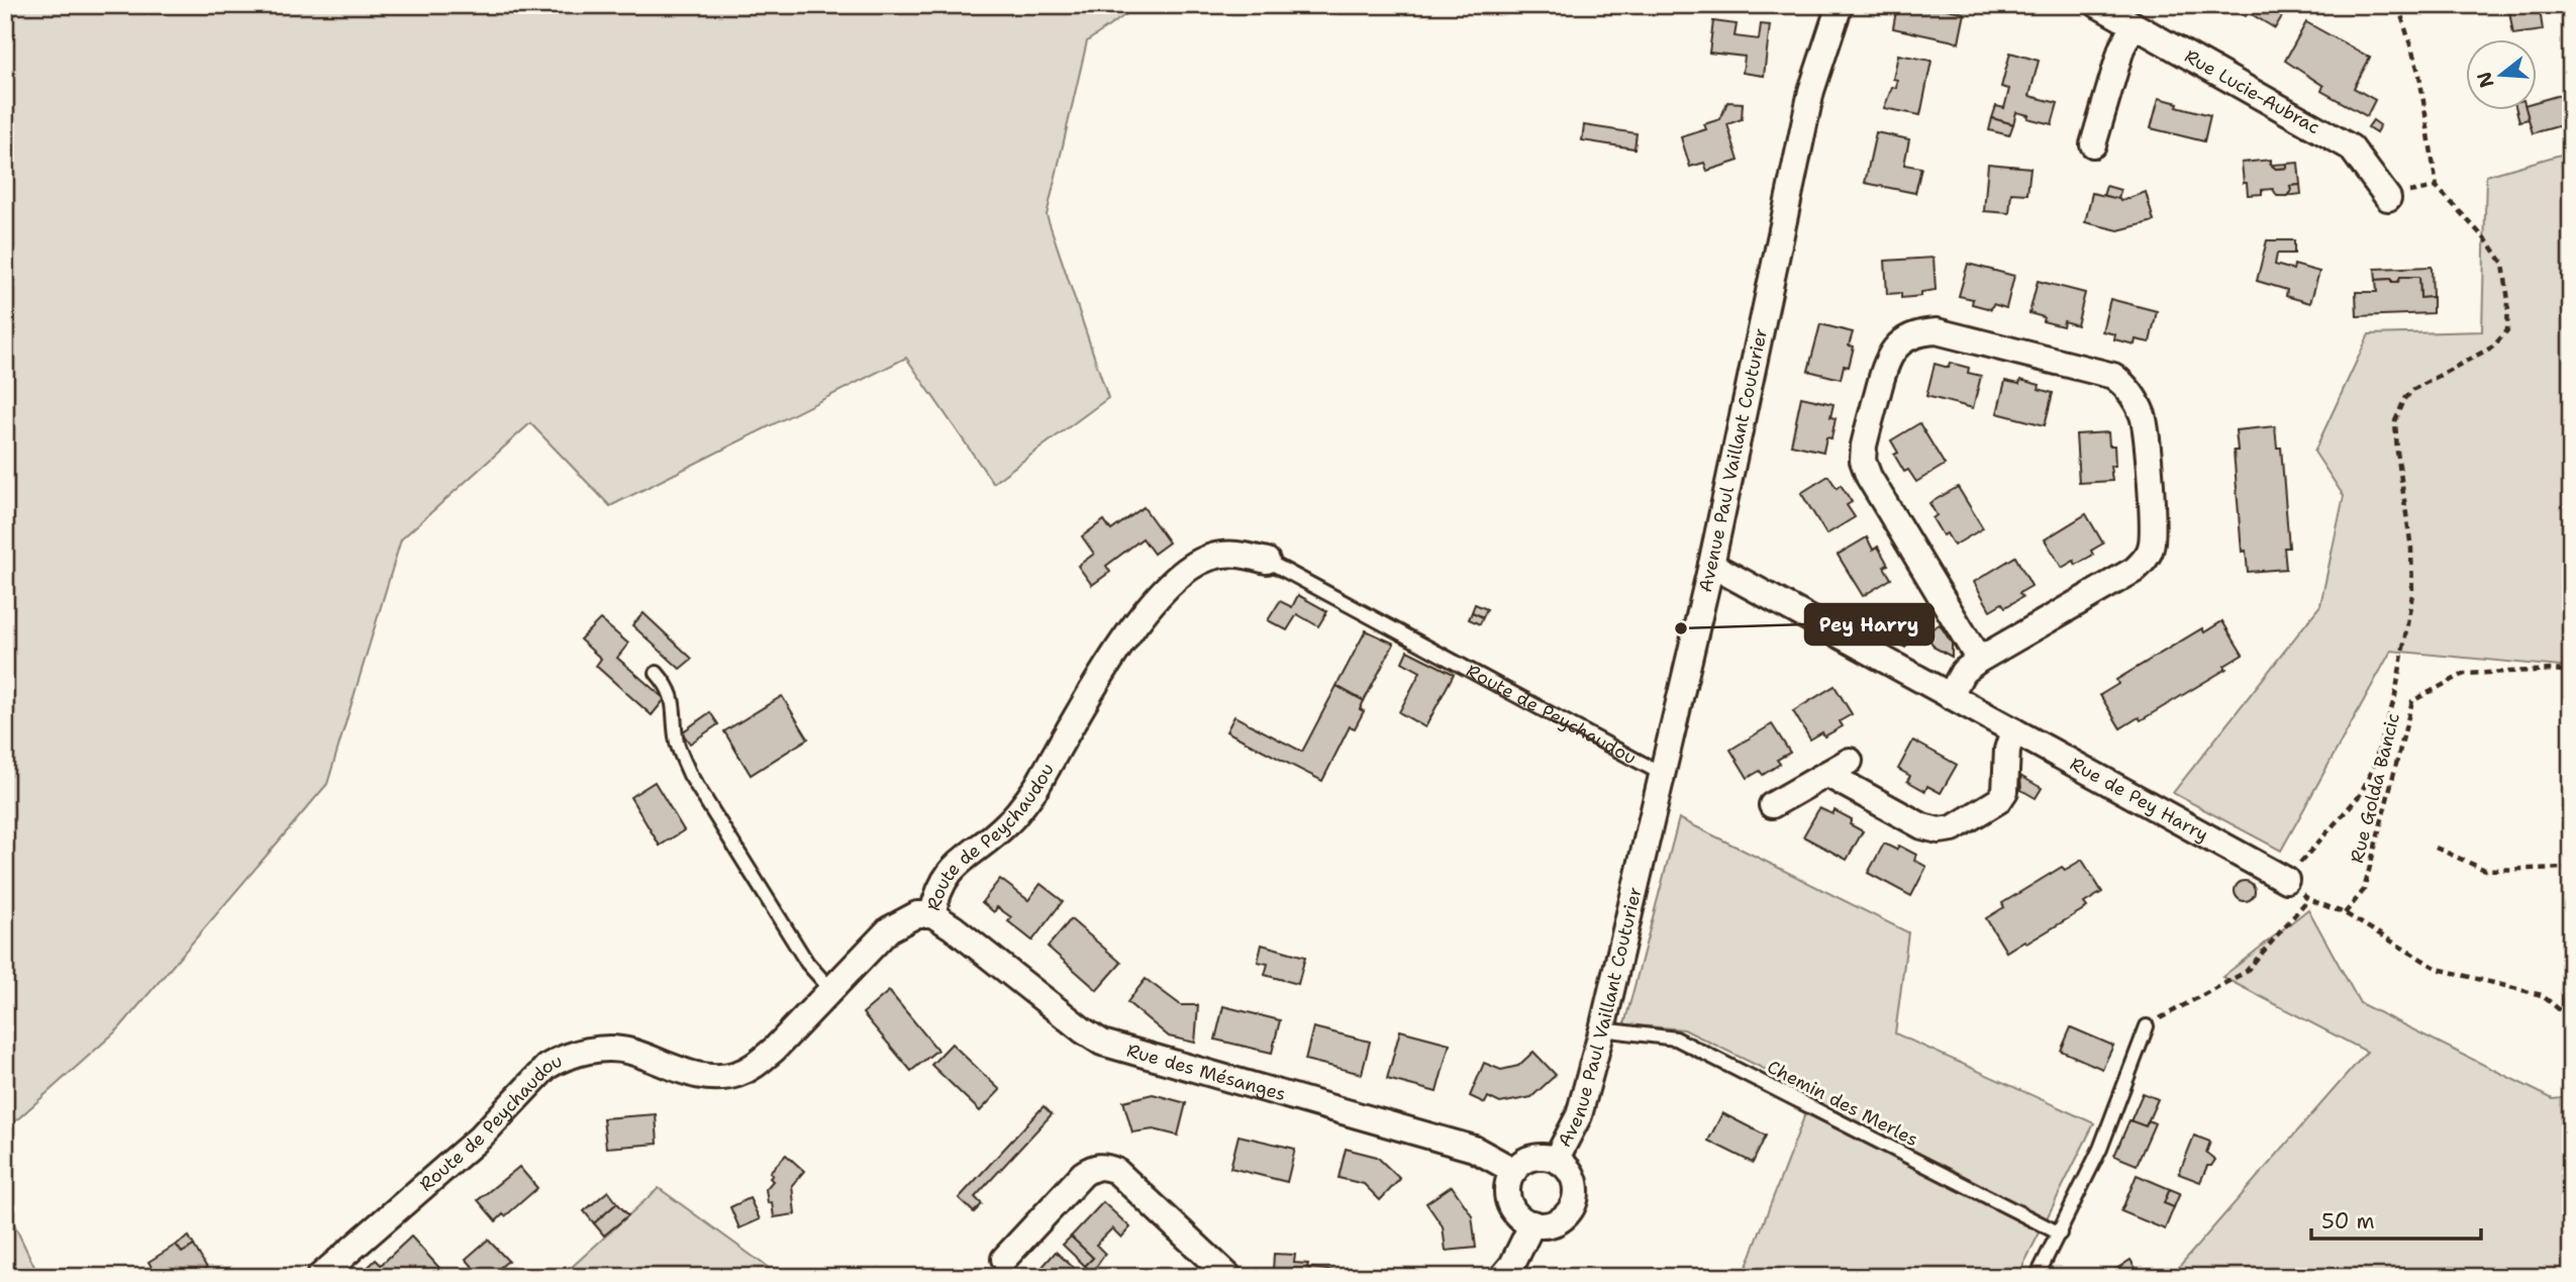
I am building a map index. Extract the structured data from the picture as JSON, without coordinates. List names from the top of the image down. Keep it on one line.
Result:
{"streets":{"street":["Rue Lucie-Aubrac","Avenue Paul Vaillant Couturier","Route de Peychaudou","Rue de Pey Harry","Rue des Mésanges"],"lane":["Chemin des Merles"],"path":["Rue Golda Bancic"]},"crossings":[["Avenue Paul Vaillant Couturier","Route de Peychaudou"],["Avenue Paul Vaillant Couturier","Rue de Pey Harry"],["Avenue Paul Vaillant Couturier","Rue des Mésanges"],["Avenue Paul Vaillant Couturier","Chemin des Merles"],["Route de Peychaudou","Rue des Mésanges"]],"places":["Pey Harry"],"scale_bar":"50 m","north":"left"}
